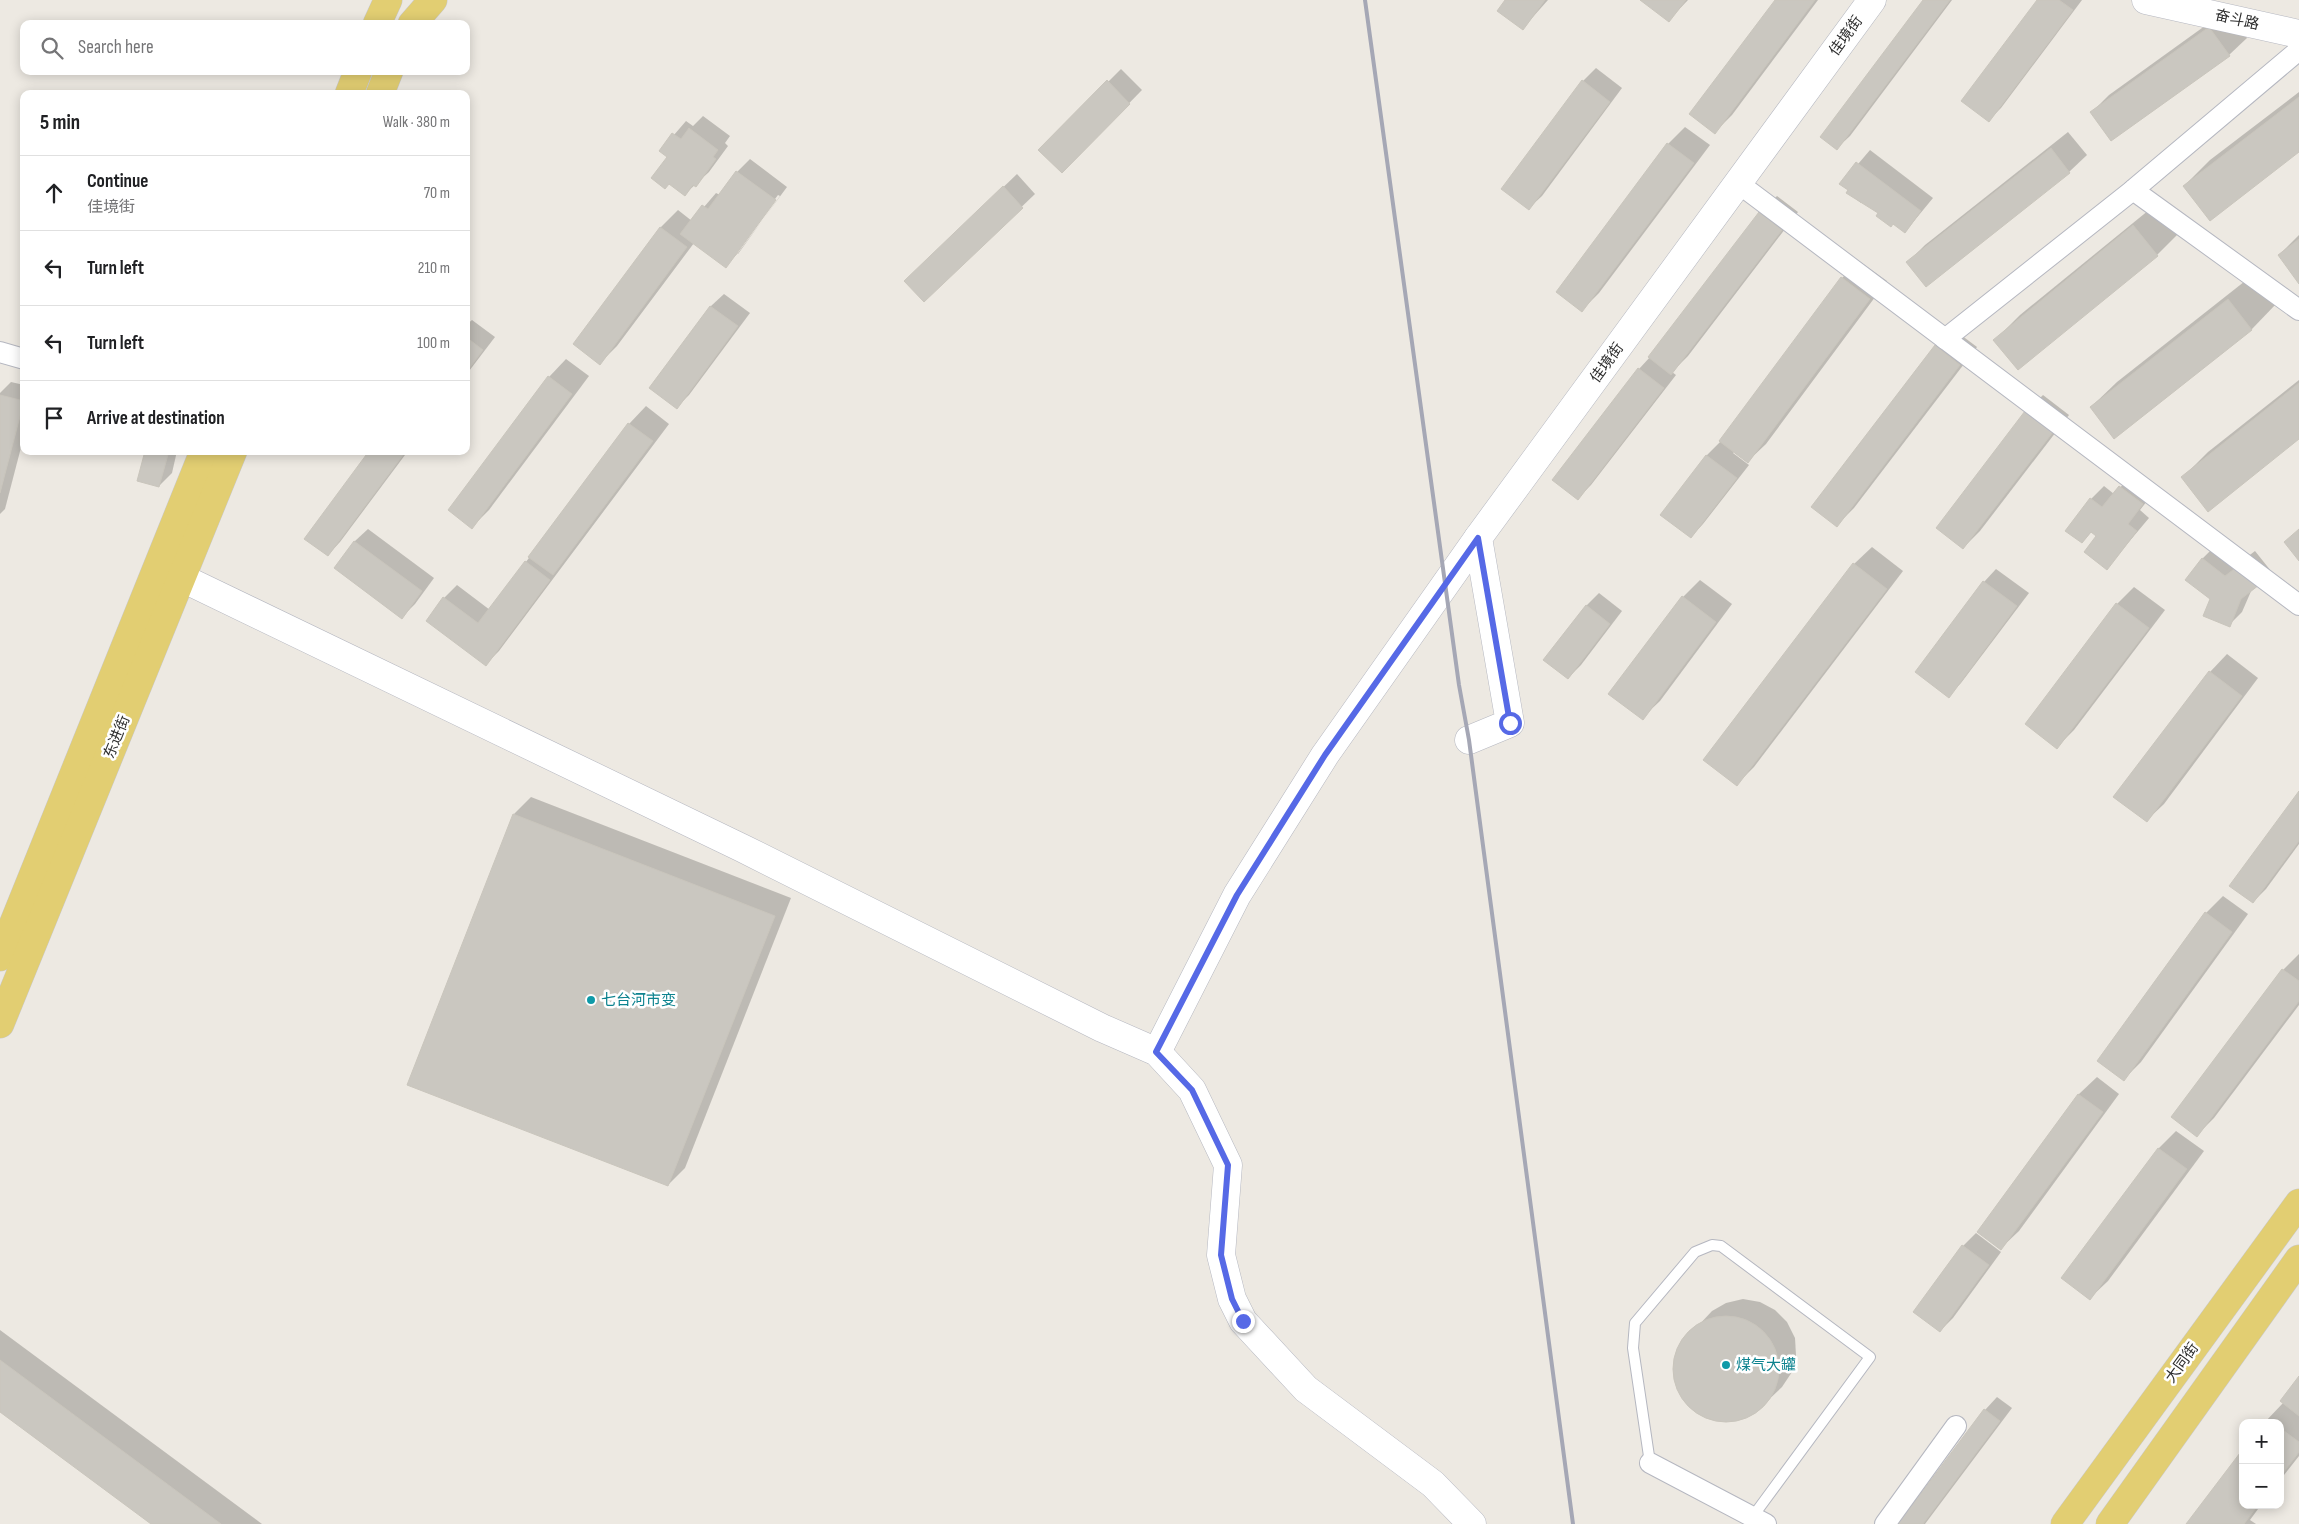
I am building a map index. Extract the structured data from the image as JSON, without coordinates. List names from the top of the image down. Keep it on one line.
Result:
{"streets":{"main road":["奋斗路","佳境街","东进街","大同街"]},"places":["七台河市变","煤气大罐"],"page":{"search":"Search here","heading":["5 min","Walk · 380 m"],"list":[["Continue","佳境街","70 m"],["Turn left","210 m"],["Turn left","100 m"],"Arrive at destination"],"map_buttons":["+","−"]}}
